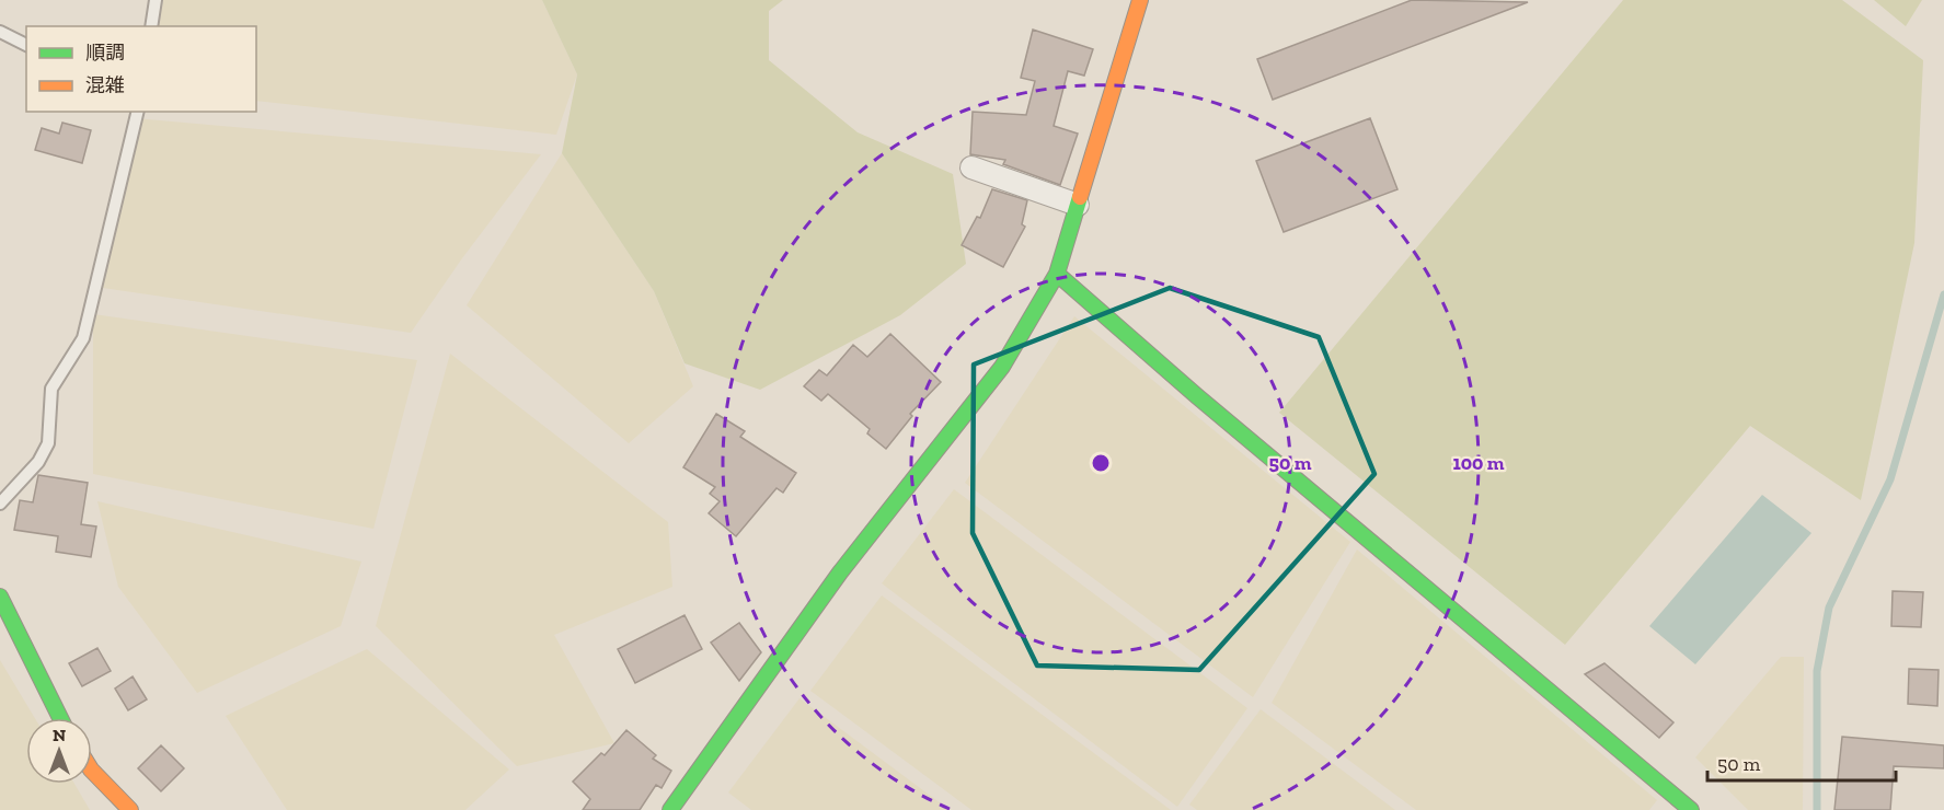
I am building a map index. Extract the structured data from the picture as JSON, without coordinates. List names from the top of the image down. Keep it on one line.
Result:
{"legend":["順調","混雑"],"scale_bar":"50 m","north":"top","rings":["50 m","100 m"]}
